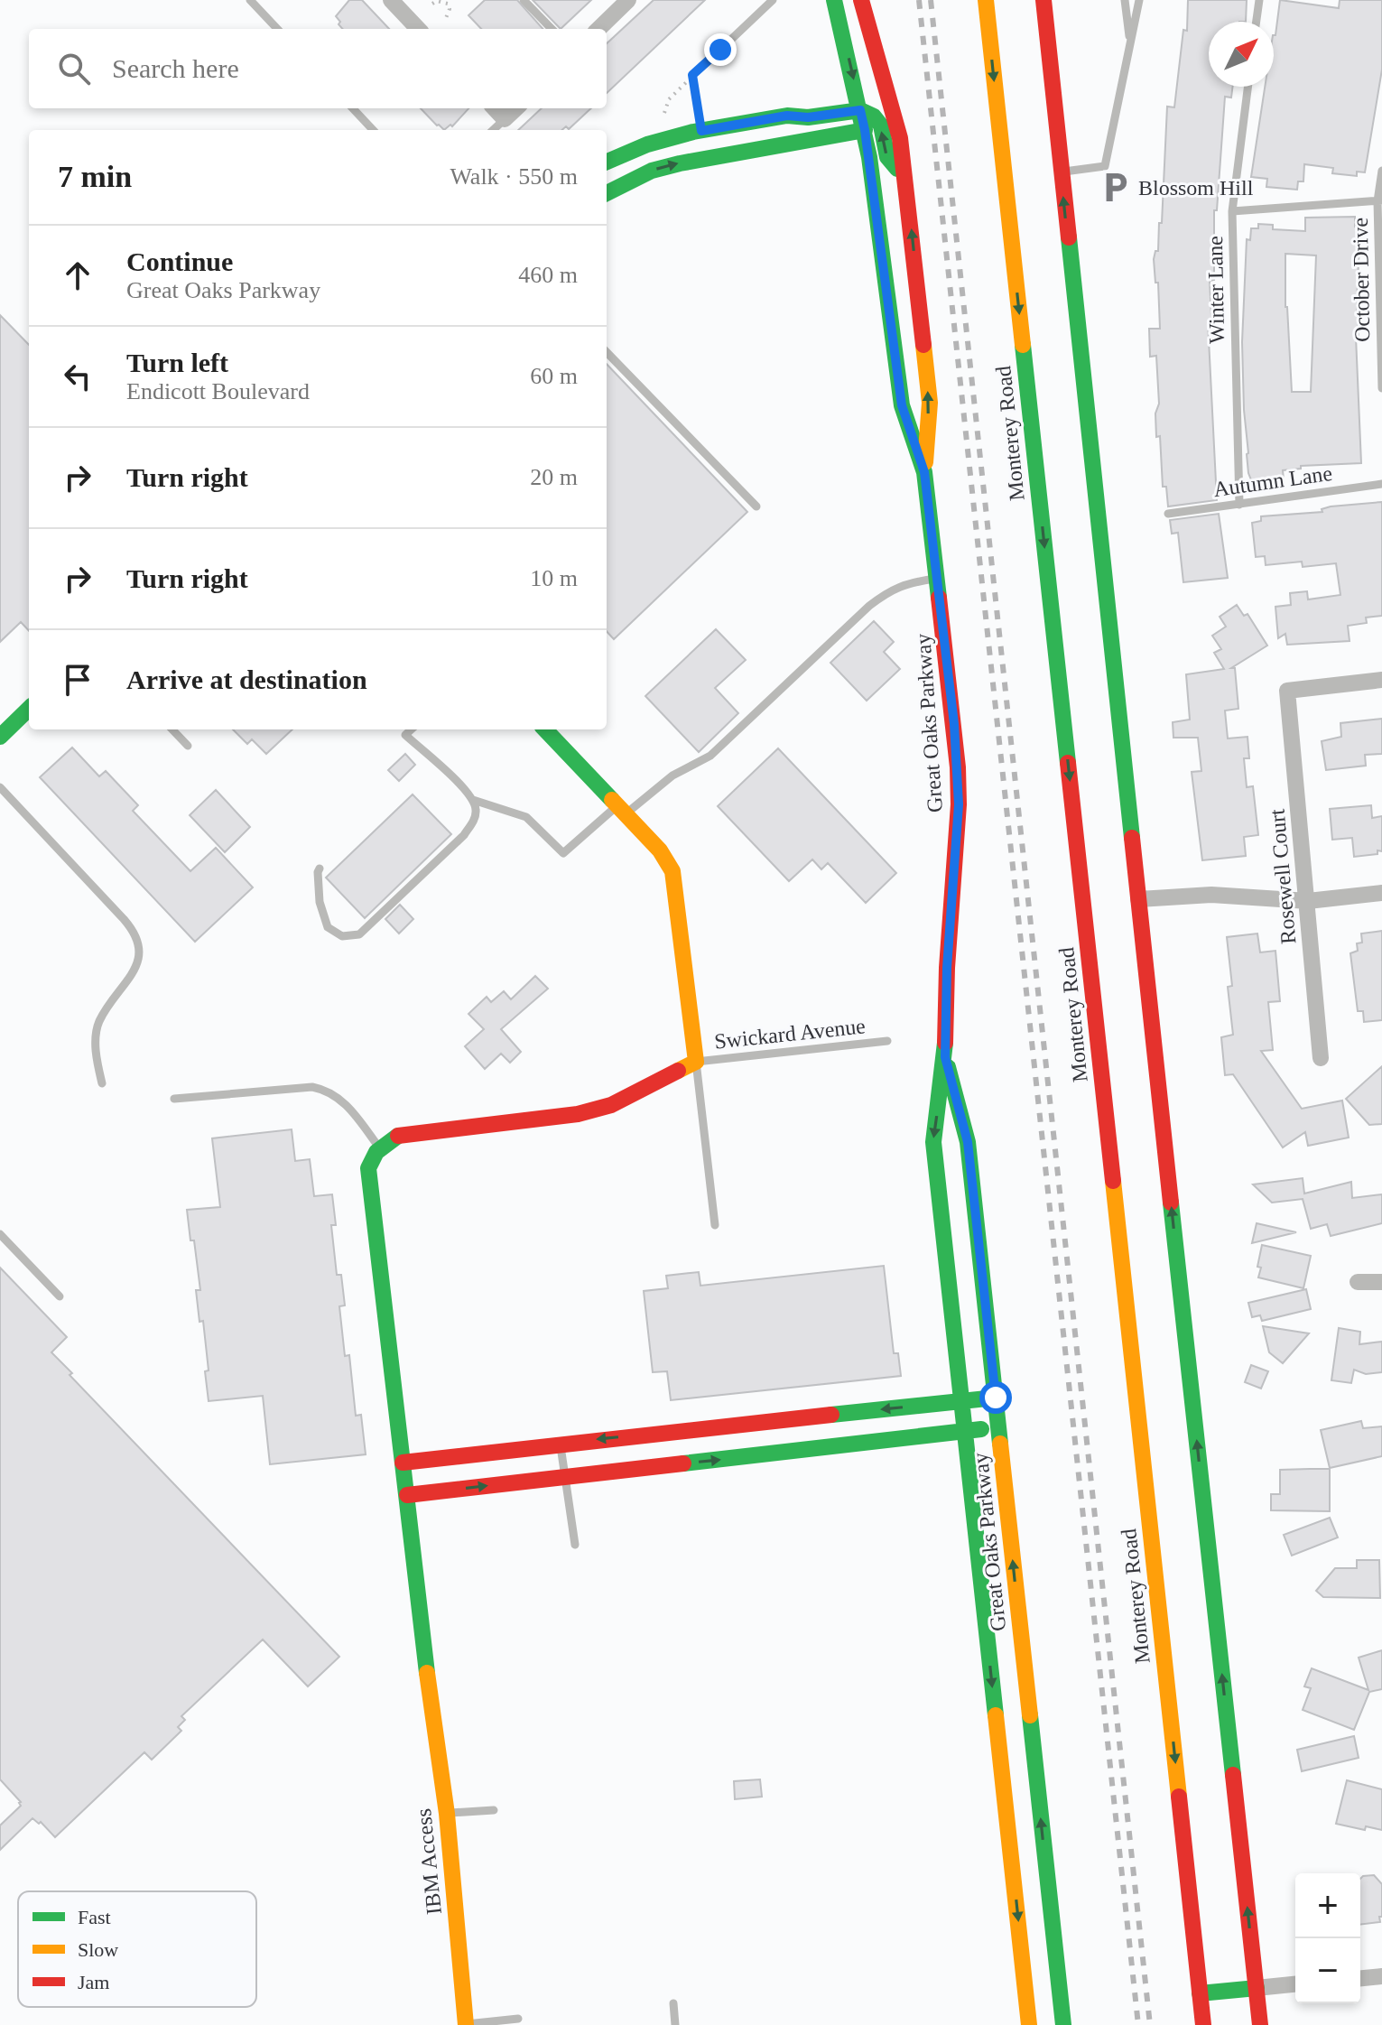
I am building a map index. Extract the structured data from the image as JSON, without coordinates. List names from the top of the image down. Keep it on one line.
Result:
{"streets":{"main road":["Monterey Road","Great Oaks Parkway","IBM Access"],"street":["Rosewell Court"],"lane":["October Drive","Winter Lane","Autumn Lane","Swickard Avenue"]},"crossings":[["Winter Lane","Autumn Lane"]],"places":{"parking":["Blossom Hill"]},"legend":["Fast","Slow","Jam"],"north":"top right","page":{"search":"Search here","heading":["7 min","Walk · 550 m"],"list":[["Continue","Great Oaks Parkway","460 m"],["Turn left","Endicott Boulevard","60 m"],["Turn right","20 m"],["Turn right","10 m"],"Arrive at destination"],"map_buttons":["+","−"]}}
